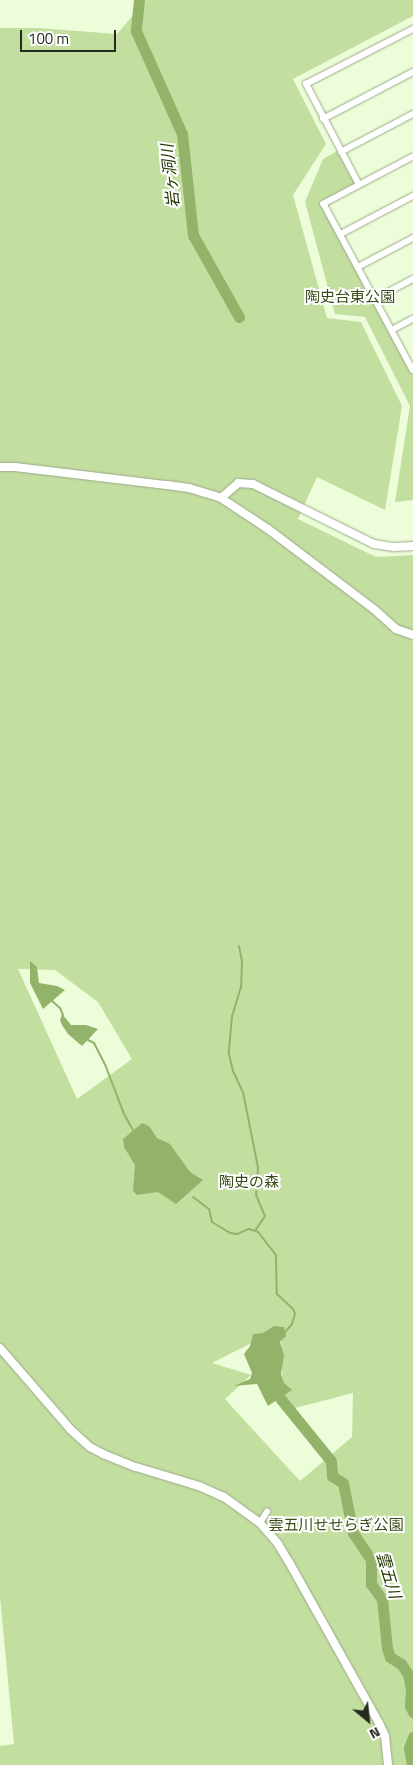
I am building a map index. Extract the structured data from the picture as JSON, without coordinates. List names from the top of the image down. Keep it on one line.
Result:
{"water":["岩ヶ洞川","雲五川"],"parks":["陶史台東公園","陶史の森","雲五川せせらぎ公園"],"scale_bar":"100 m","north":"bottom right"}
